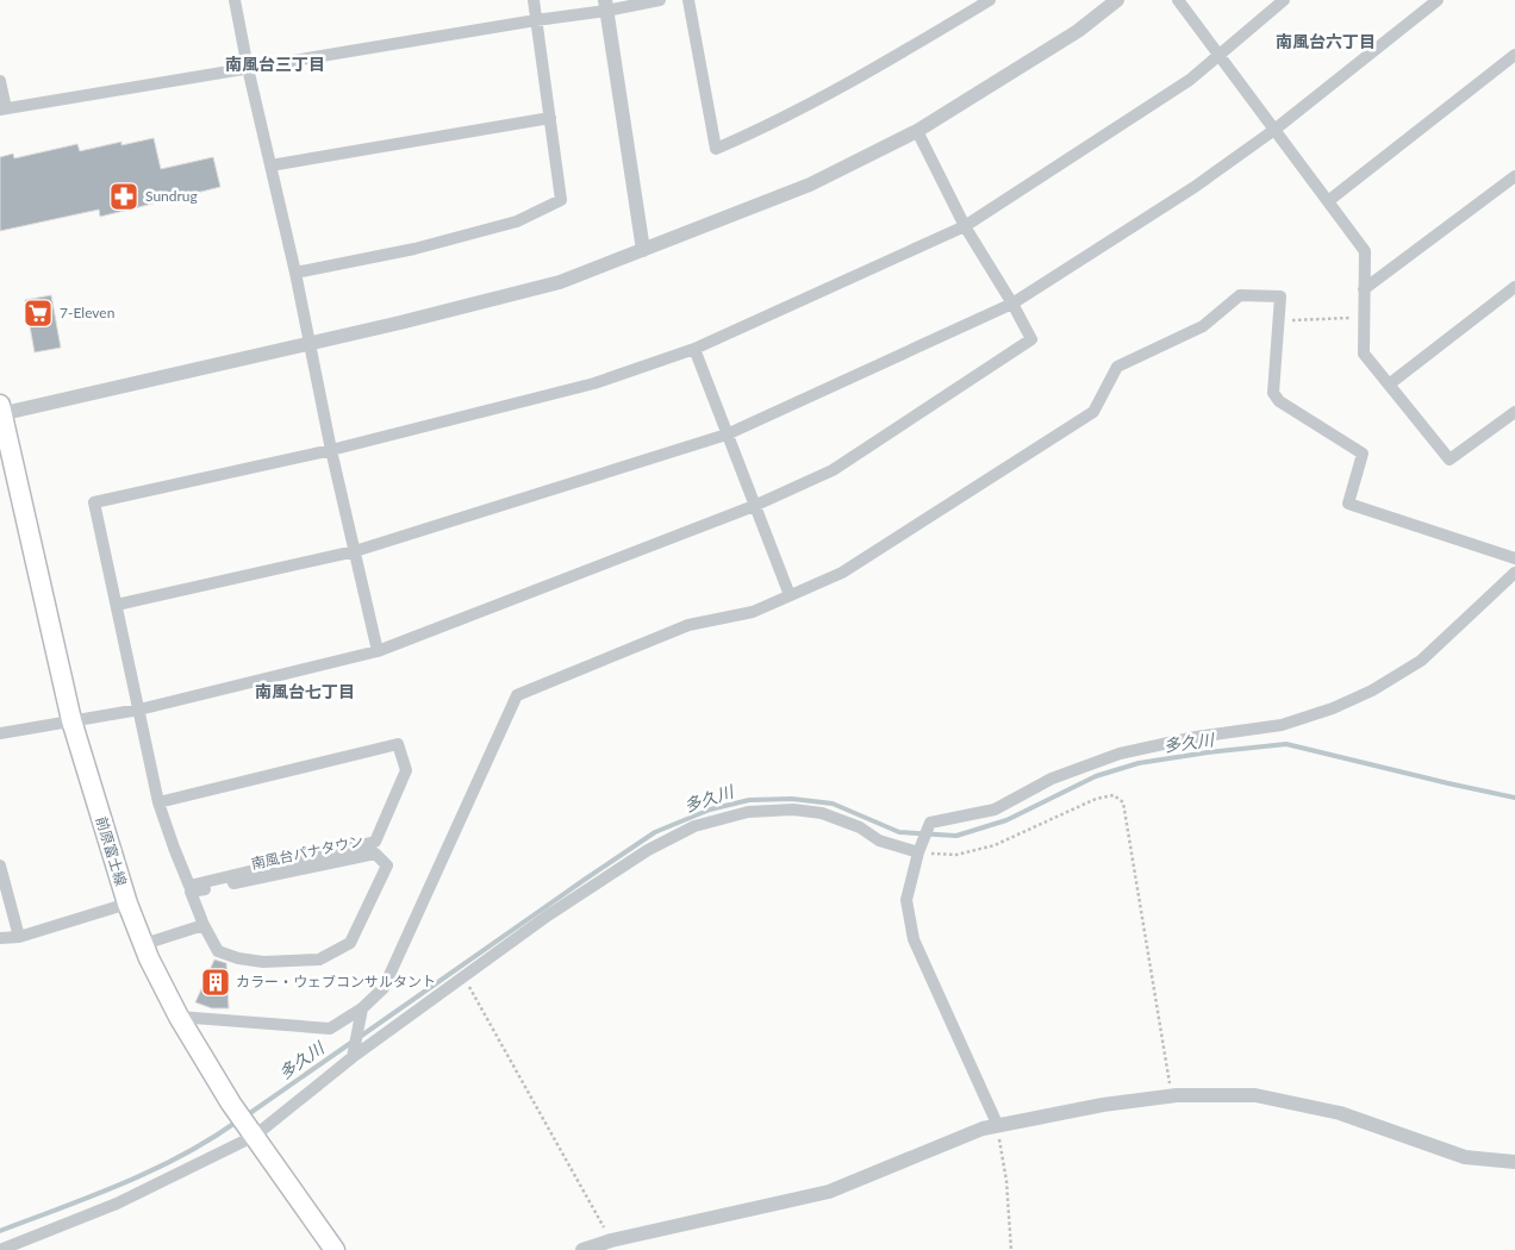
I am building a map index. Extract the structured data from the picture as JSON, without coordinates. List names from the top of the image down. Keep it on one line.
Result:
{"streets":{"main road":["前原富士線"],"street":["南風台パナタウン"]},"districts":["南風台六丁目","南風台三丁目","南風台七丁目"],"water":["多久川"],"places":{"pharmacy":["Sundrug"],"supermarket":["7-Eleven"],"building":["カラー・ウェブコンサルタント"]}}
